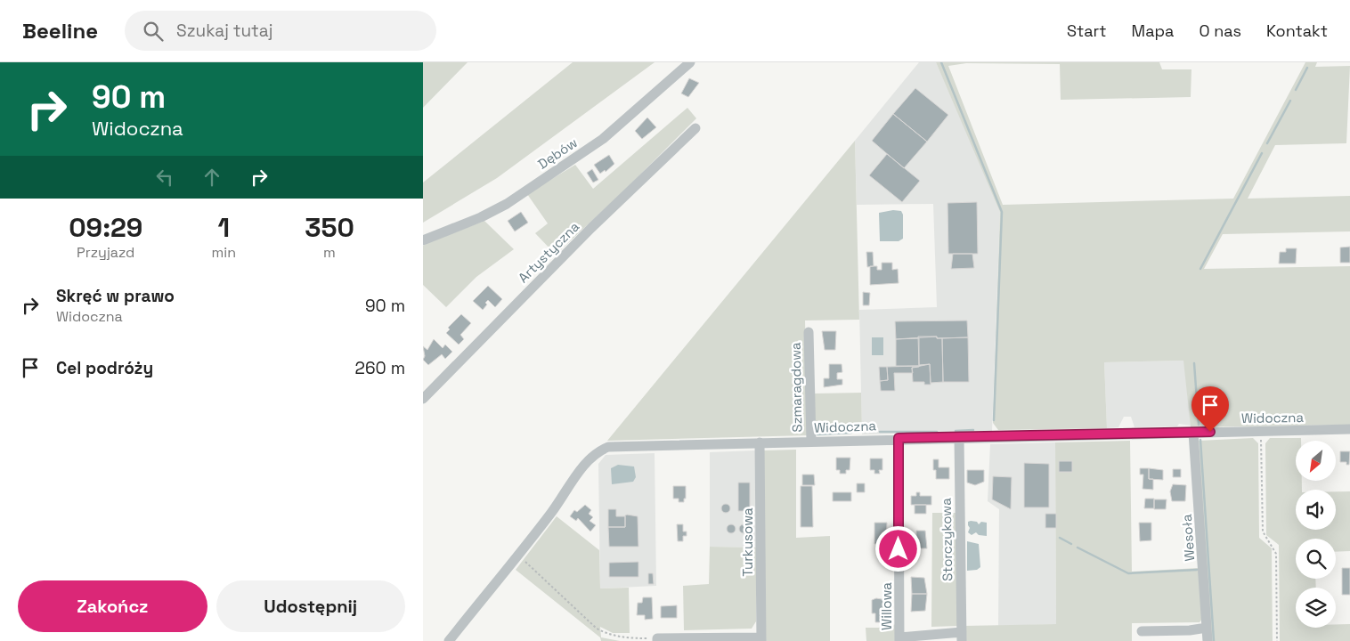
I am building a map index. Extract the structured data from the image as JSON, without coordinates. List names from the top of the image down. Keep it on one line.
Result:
{"streets":{"street":["Dębów","Artystyczna","Szmaragdowa","Widoczna","Wesoła","Storczykowa","Turkusowa","Willowa"]},"crossings":[["Szmaragdowa","Widoczna"],["Widoczna","Wesoła"],["Widoczna","Storczykowa"],["Widoczna","Turkusowa"],["Widoczna","Willowa"]],"north":"bottom left","page":{"header":"Beeline","search":"Szukaj tutaj","nav":["Start","Mapa","O nas","Kontakt"],"turn":["90 m","Widoczna"],"eta":["09:29","Przyjazd","1","min","350","m"],"list":[{"name":"Skręć w prawo","note":"Widoczna","value":"90 m"},{"name":"Cel podróży","value":"260 m"}],"buttons":["Zakończ","Udostępnij"]}}
